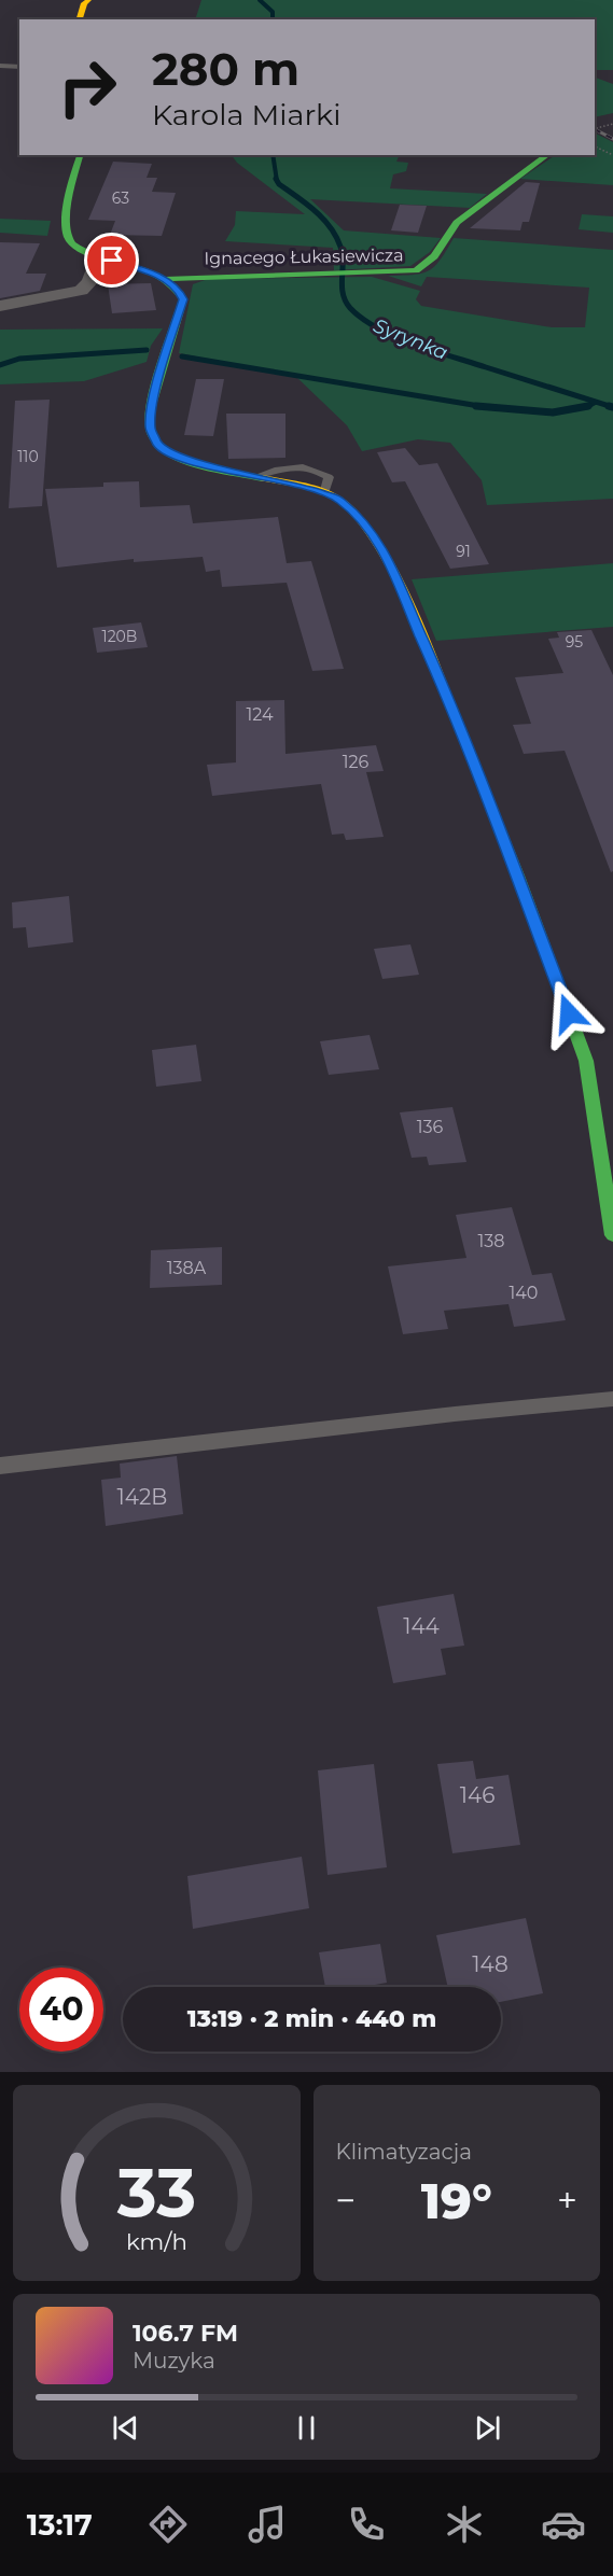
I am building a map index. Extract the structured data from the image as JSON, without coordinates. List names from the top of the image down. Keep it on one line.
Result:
{"streets":{"street":["Ignacego Łukasiewicza"]},"water":["Syrynka"],"house_numbers":["63","110","91","120B","95","124","126","136","138","138A","140","142B","144","146","148"],"page":{"turn":["280 m","Karola Miarki"],"limit":"40","trip":"13:19 · 2 min · 440 m","tile":"Klimatyzacja","heat":["−","19°","+"],"song":["106.7 FM","Muzyka"],"tabs":"13:17","gauge":["33","km/h"]}}
